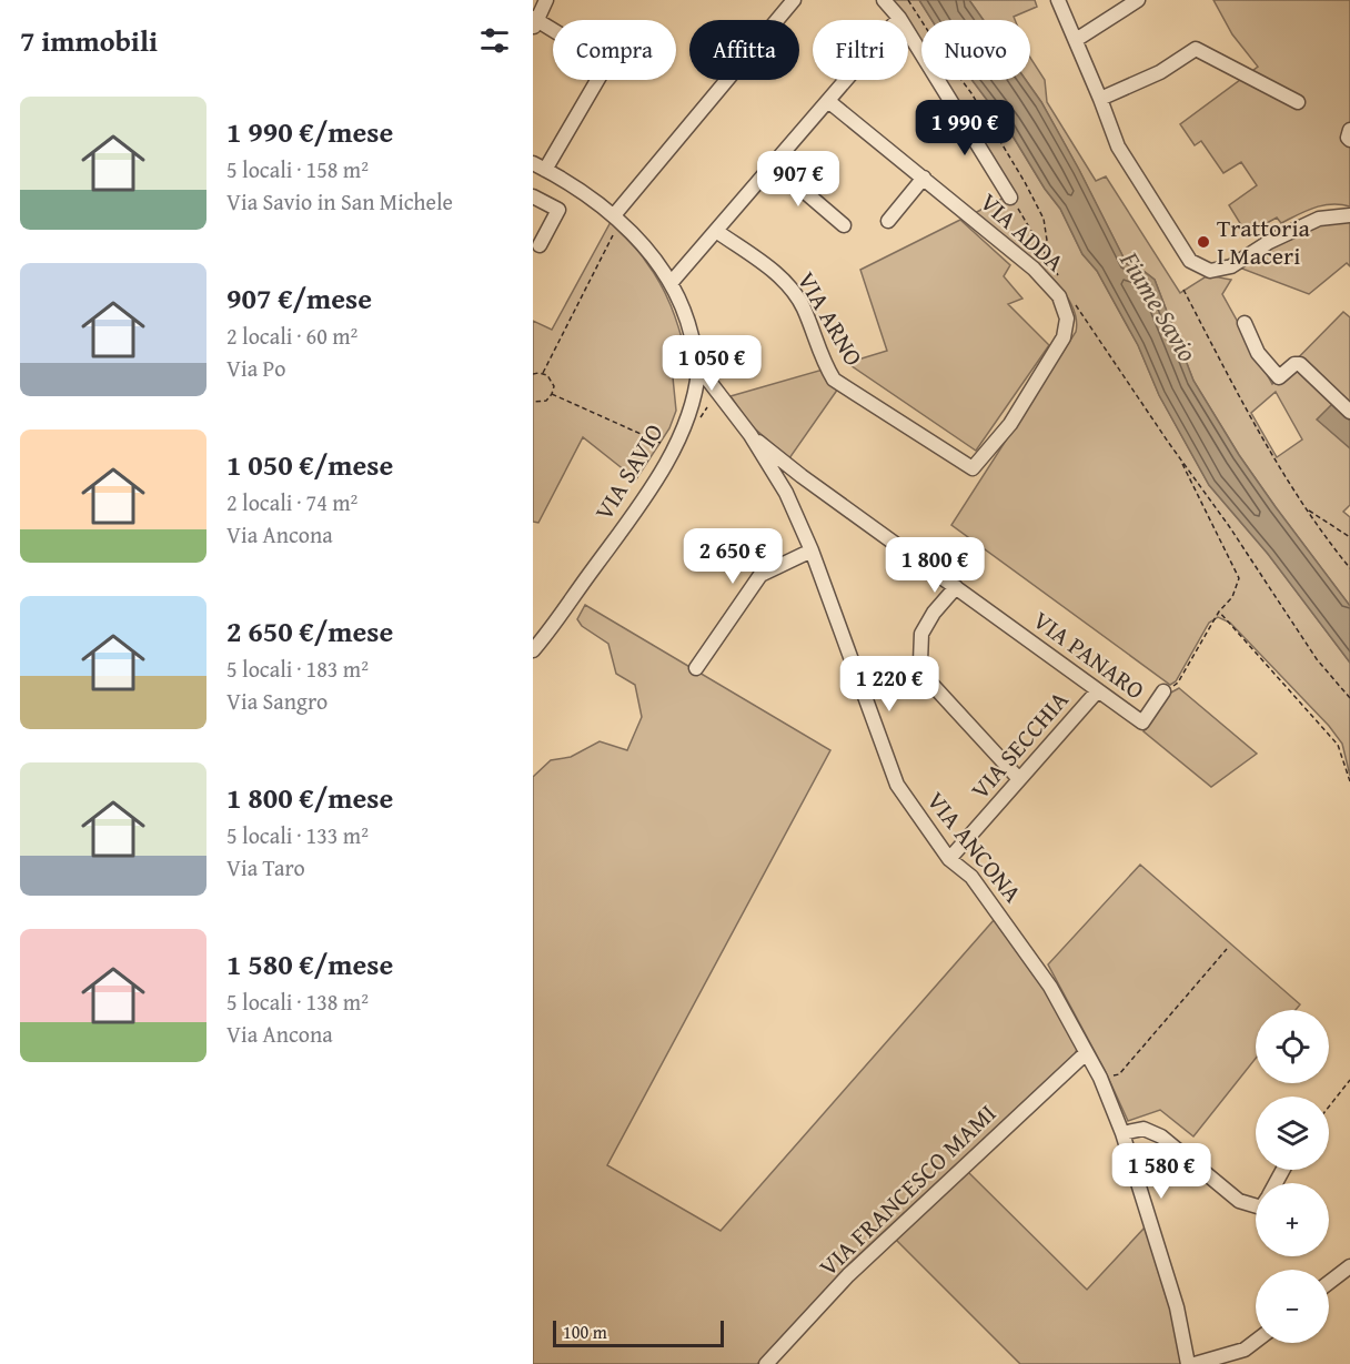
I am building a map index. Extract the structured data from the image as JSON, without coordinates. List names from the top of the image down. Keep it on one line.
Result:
{"streets":{"street":["VIA ADDA","VIA ARNO","VIA SAVIO","VIA PANARO","VIA SECCHIA","VIA ANCONA","VIA FRANCESCO MAMI"]},"crossings":[["VIA ADDA","VIA ARNO"],["VIA SAVIO","VIA ANCONA"],["VIA PANARO","VIA SECCHIA"],["VIA PANARO","VIA ANCONA"],["VIA SECCHIA","VIA ANCONA"],["VIA ANCONA","VIA FRANCESCO MAMI"]],"water":["Fiume Savio"],"places":["Trattoria I Maceri"],"scale_bar":"100 m","page":{"heading":"7 immobili","chip":["Compra","Affitta","Filtri","Nuovo"],"list":[{"name":"1 990 €/mese","note":"5 locali · 158 m² · Via Savio in San Michele"},{"name":"907 €/mese","note":"2 locali · 60 m² · Via Po"},{"name":"1 050 €/mese","note":"2 locali · 74 m² · Via Ancona"},{"name":"2 650 €/mese","note":"5 locali · 183 m² · Via Sangro"},{"name":"1 800 €/mese","note":"5 locali · 133 m² · Via Taro"},{"name":"1 580 €/mese","note":"5 locali · 138 m² · Via Ancona"}],"price":["1 990 €","907 €","1 050 €","2 650 €","1 800 €","1 220 €","1 580 €"],"map_buttons":["+","−"],"scale":"100 m"}}
